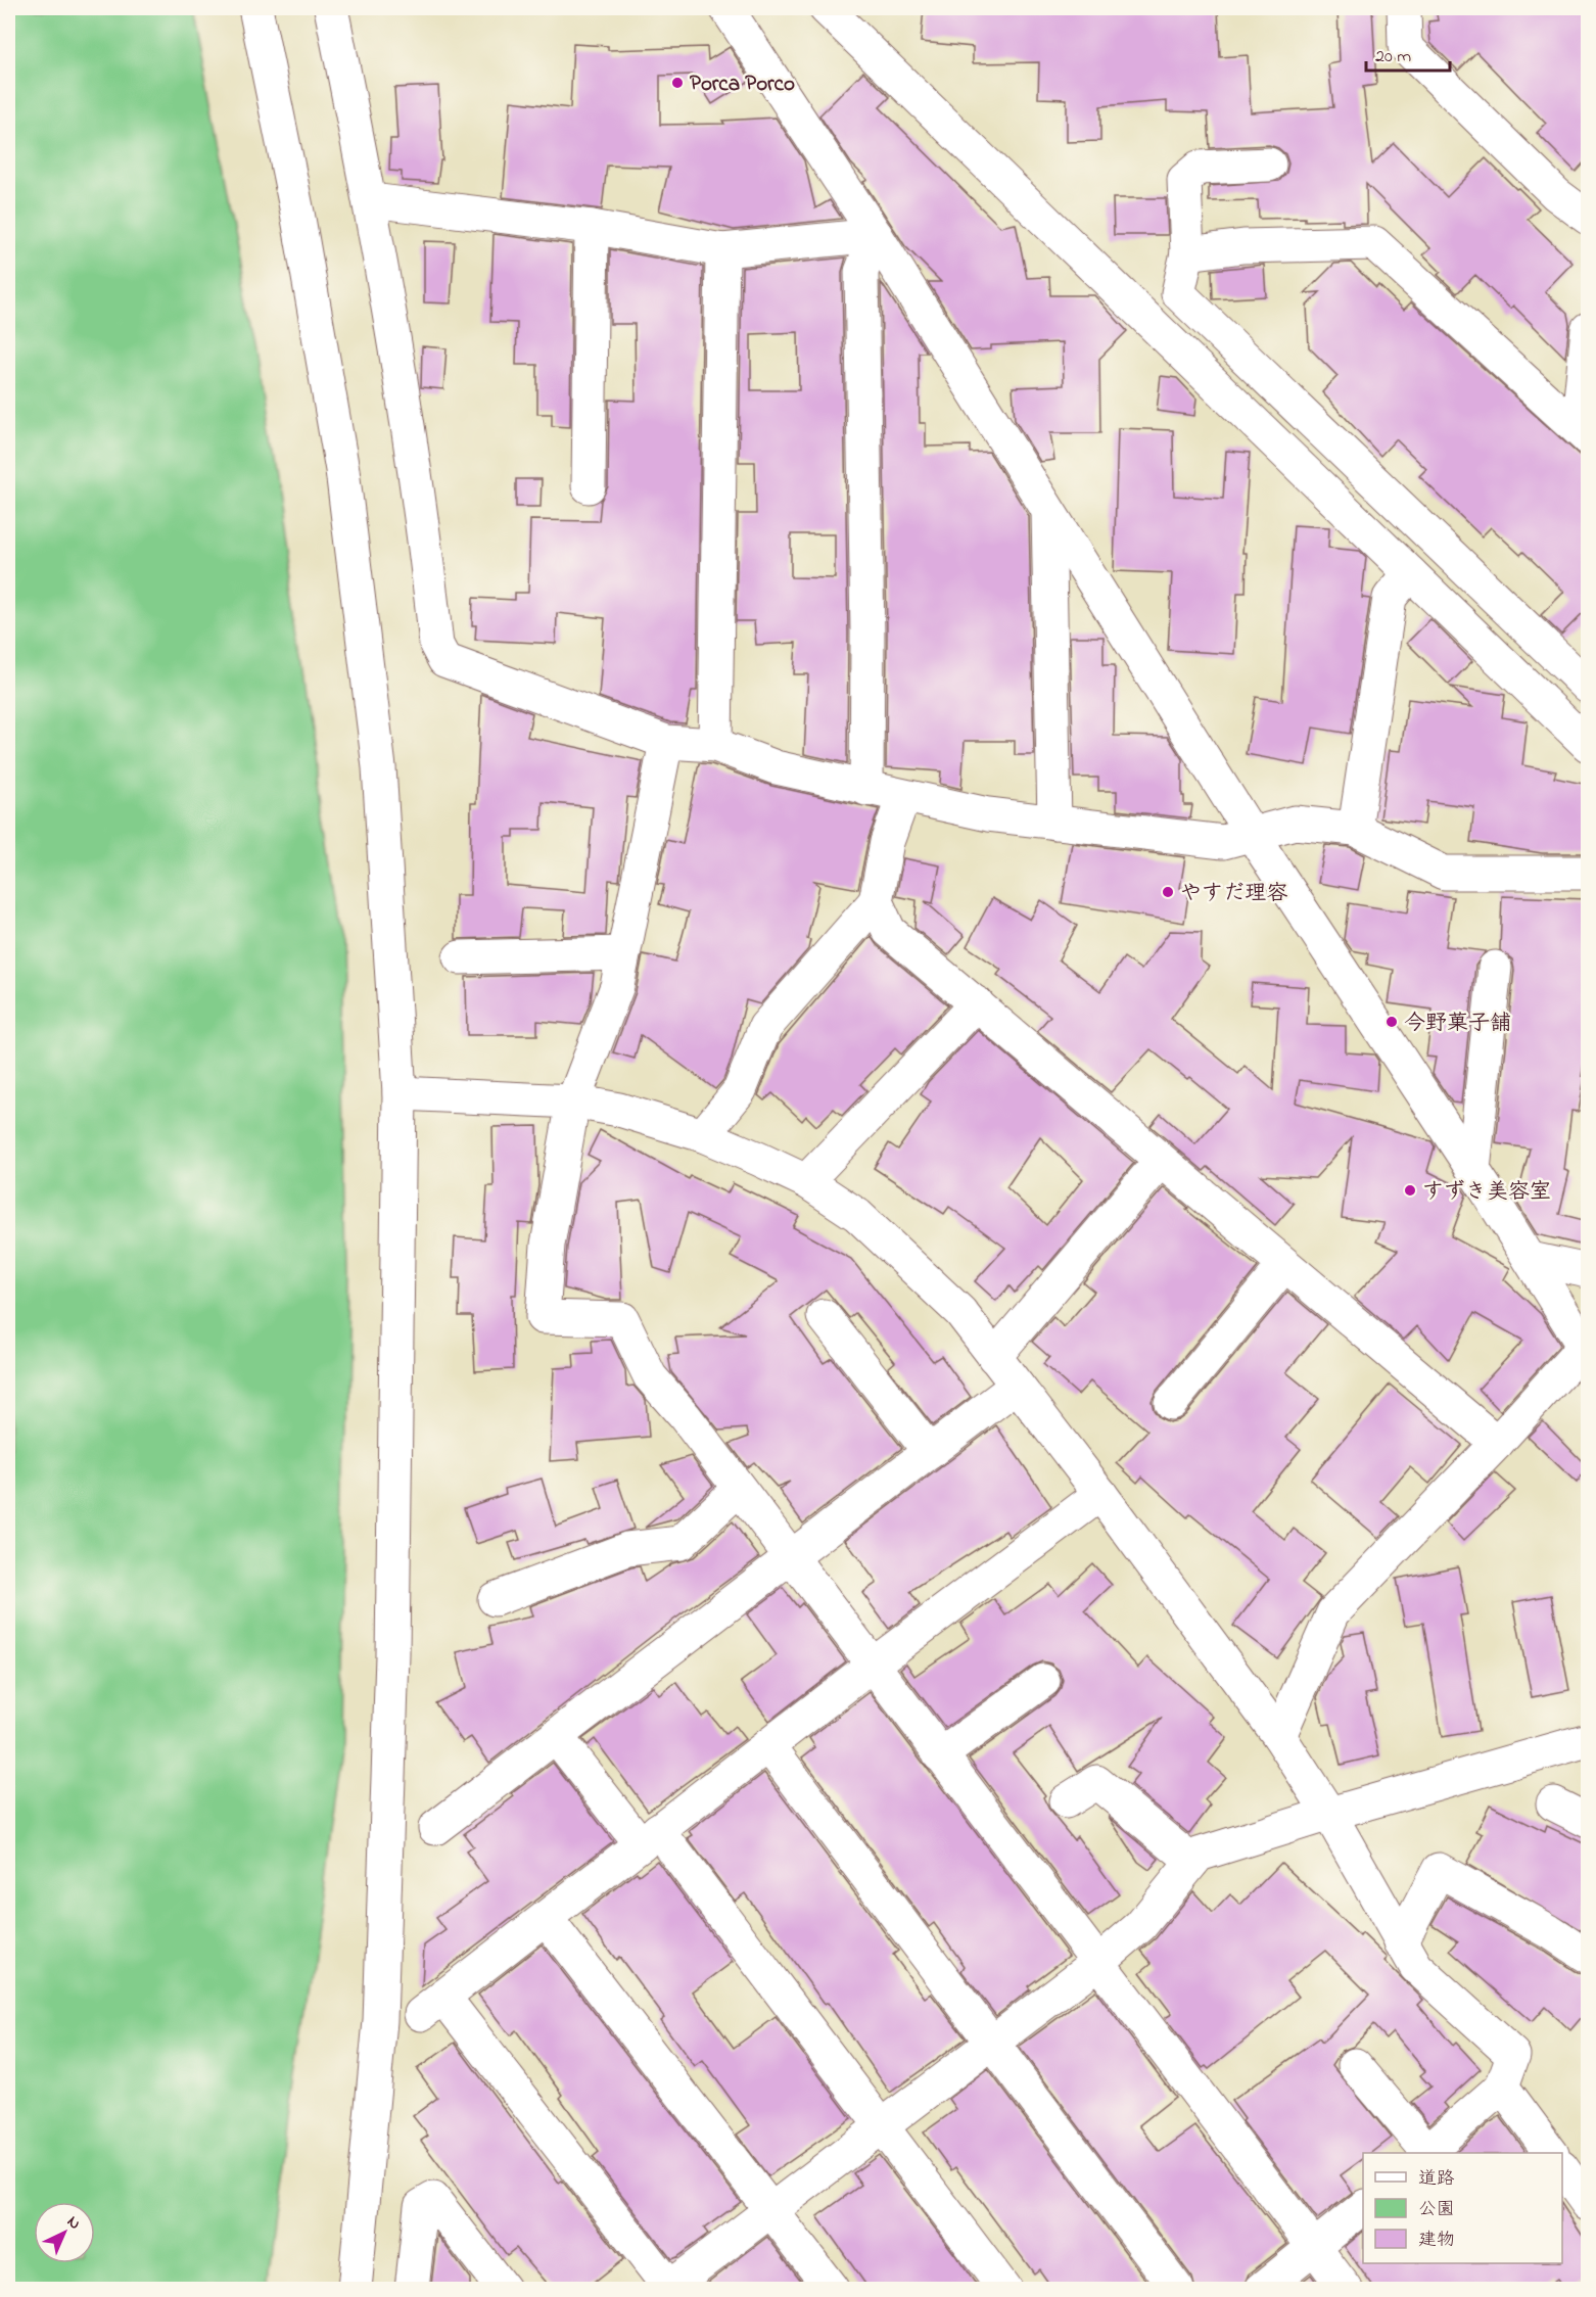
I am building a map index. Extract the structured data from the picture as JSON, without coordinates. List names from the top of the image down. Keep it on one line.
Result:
{"places":["Porca Porco","やすだ理容","今野菓子舗","すずき美容室"],"legend":["道路","公園","建物"],"scale_bar":"20 m","north":"top right"}
